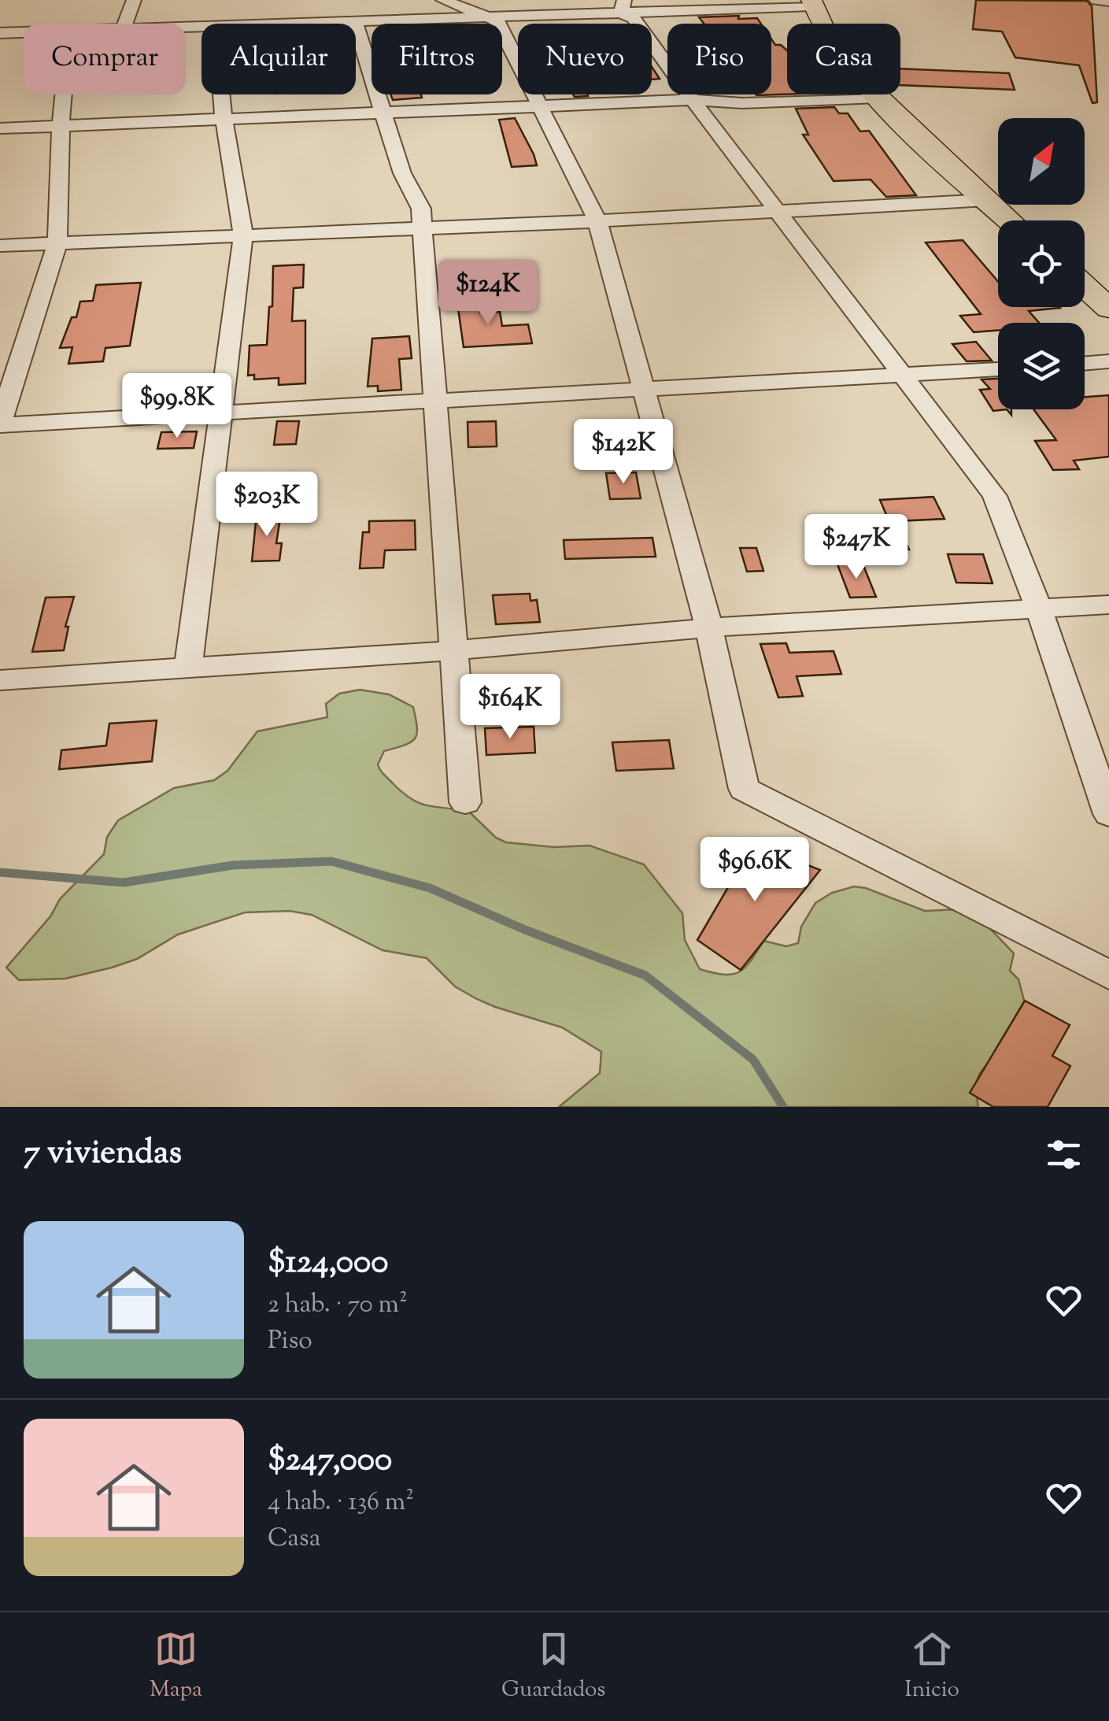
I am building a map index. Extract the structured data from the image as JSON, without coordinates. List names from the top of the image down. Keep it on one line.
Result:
{"north":"top right","page":{"chip":["Comprar","Alquilar","Filtros","Nuevo","Piso","Casa"],"price":["$124K","$99.8K","$142K","$203K","$247K","$164K","$96.6K"],"heading":"7 viviendas","list":[{"name":"$124,000","note":"2 hab. · 70 m² · Piso"},{"name":"$247,000","note":"4 hab. · 136 m² · Casa"}],"tabs":["Mapa","Guardados","Inicio"]}}
